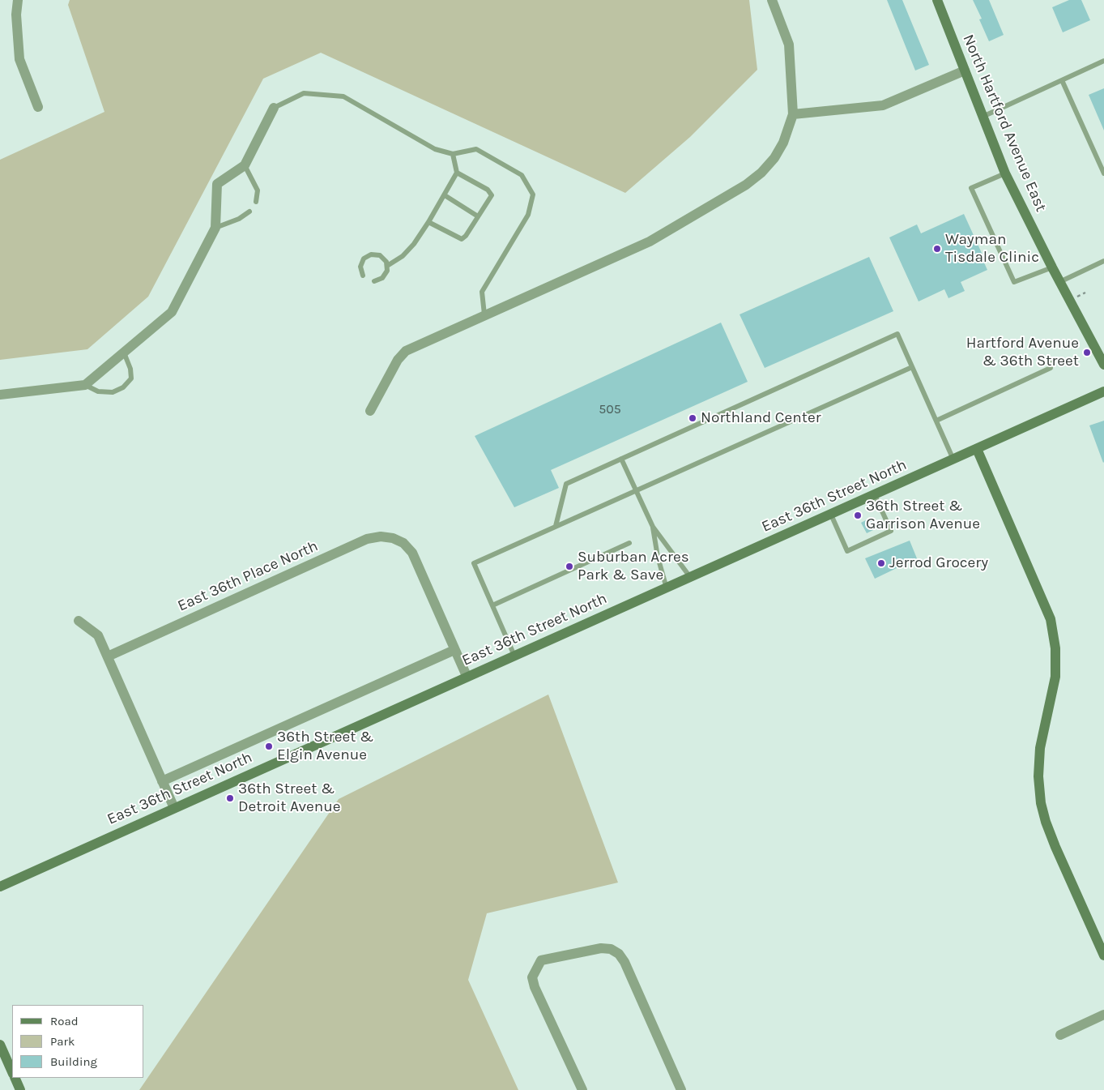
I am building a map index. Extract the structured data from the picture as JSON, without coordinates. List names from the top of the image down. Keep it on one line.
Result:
{"streets":{"main road":["North Hartford Avenue East","East 36th Street North"],"street":["East 36th Place North"]},"crossings":[["East 36th Street North","East 36th Place North"]],"places":["Wayman Tisdale Clinic","Hartford Avenue & 36th Street","Northland Center","36th Street & Garrison Avenue","Jerrod Grocery","Suburban Acres Park & Save","36th Street & Elgin Avenue","36th Street & Detroit Avenue"],"house_numbers":["505"],"legend":["Road","Park","Building"]}
